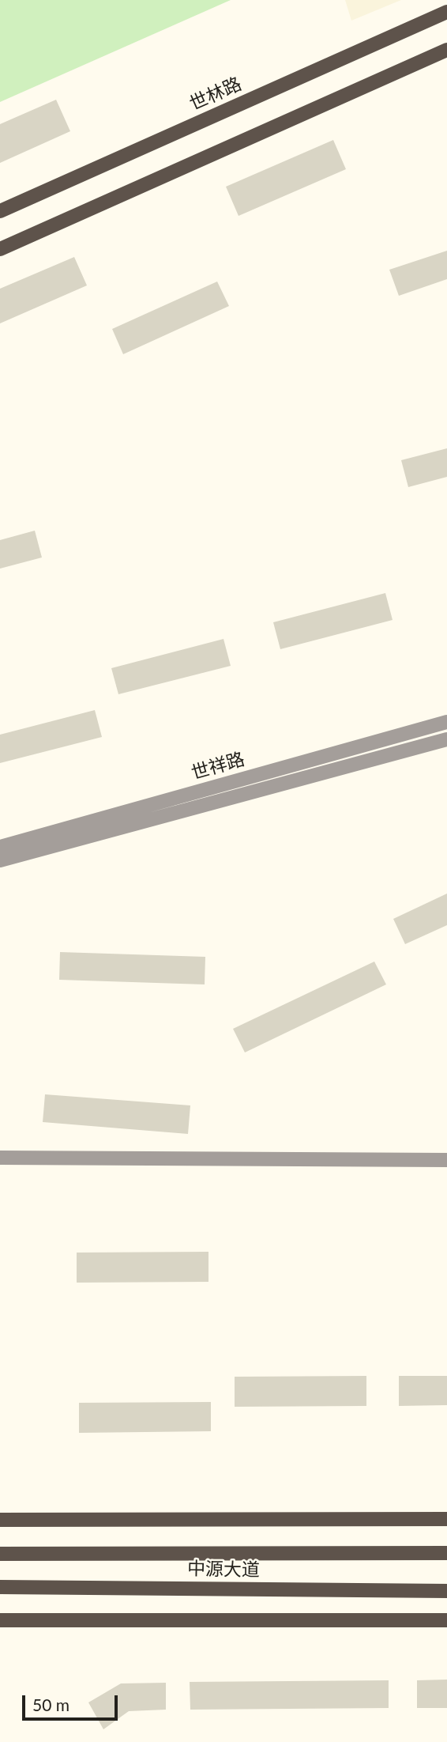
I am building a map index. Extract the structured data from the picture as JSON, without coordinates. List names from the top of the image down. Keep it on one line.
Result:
{"streets":{"main road":["世林路","中源大道"],"street":["世祥路"]},"scale_bar":"50 m"}
